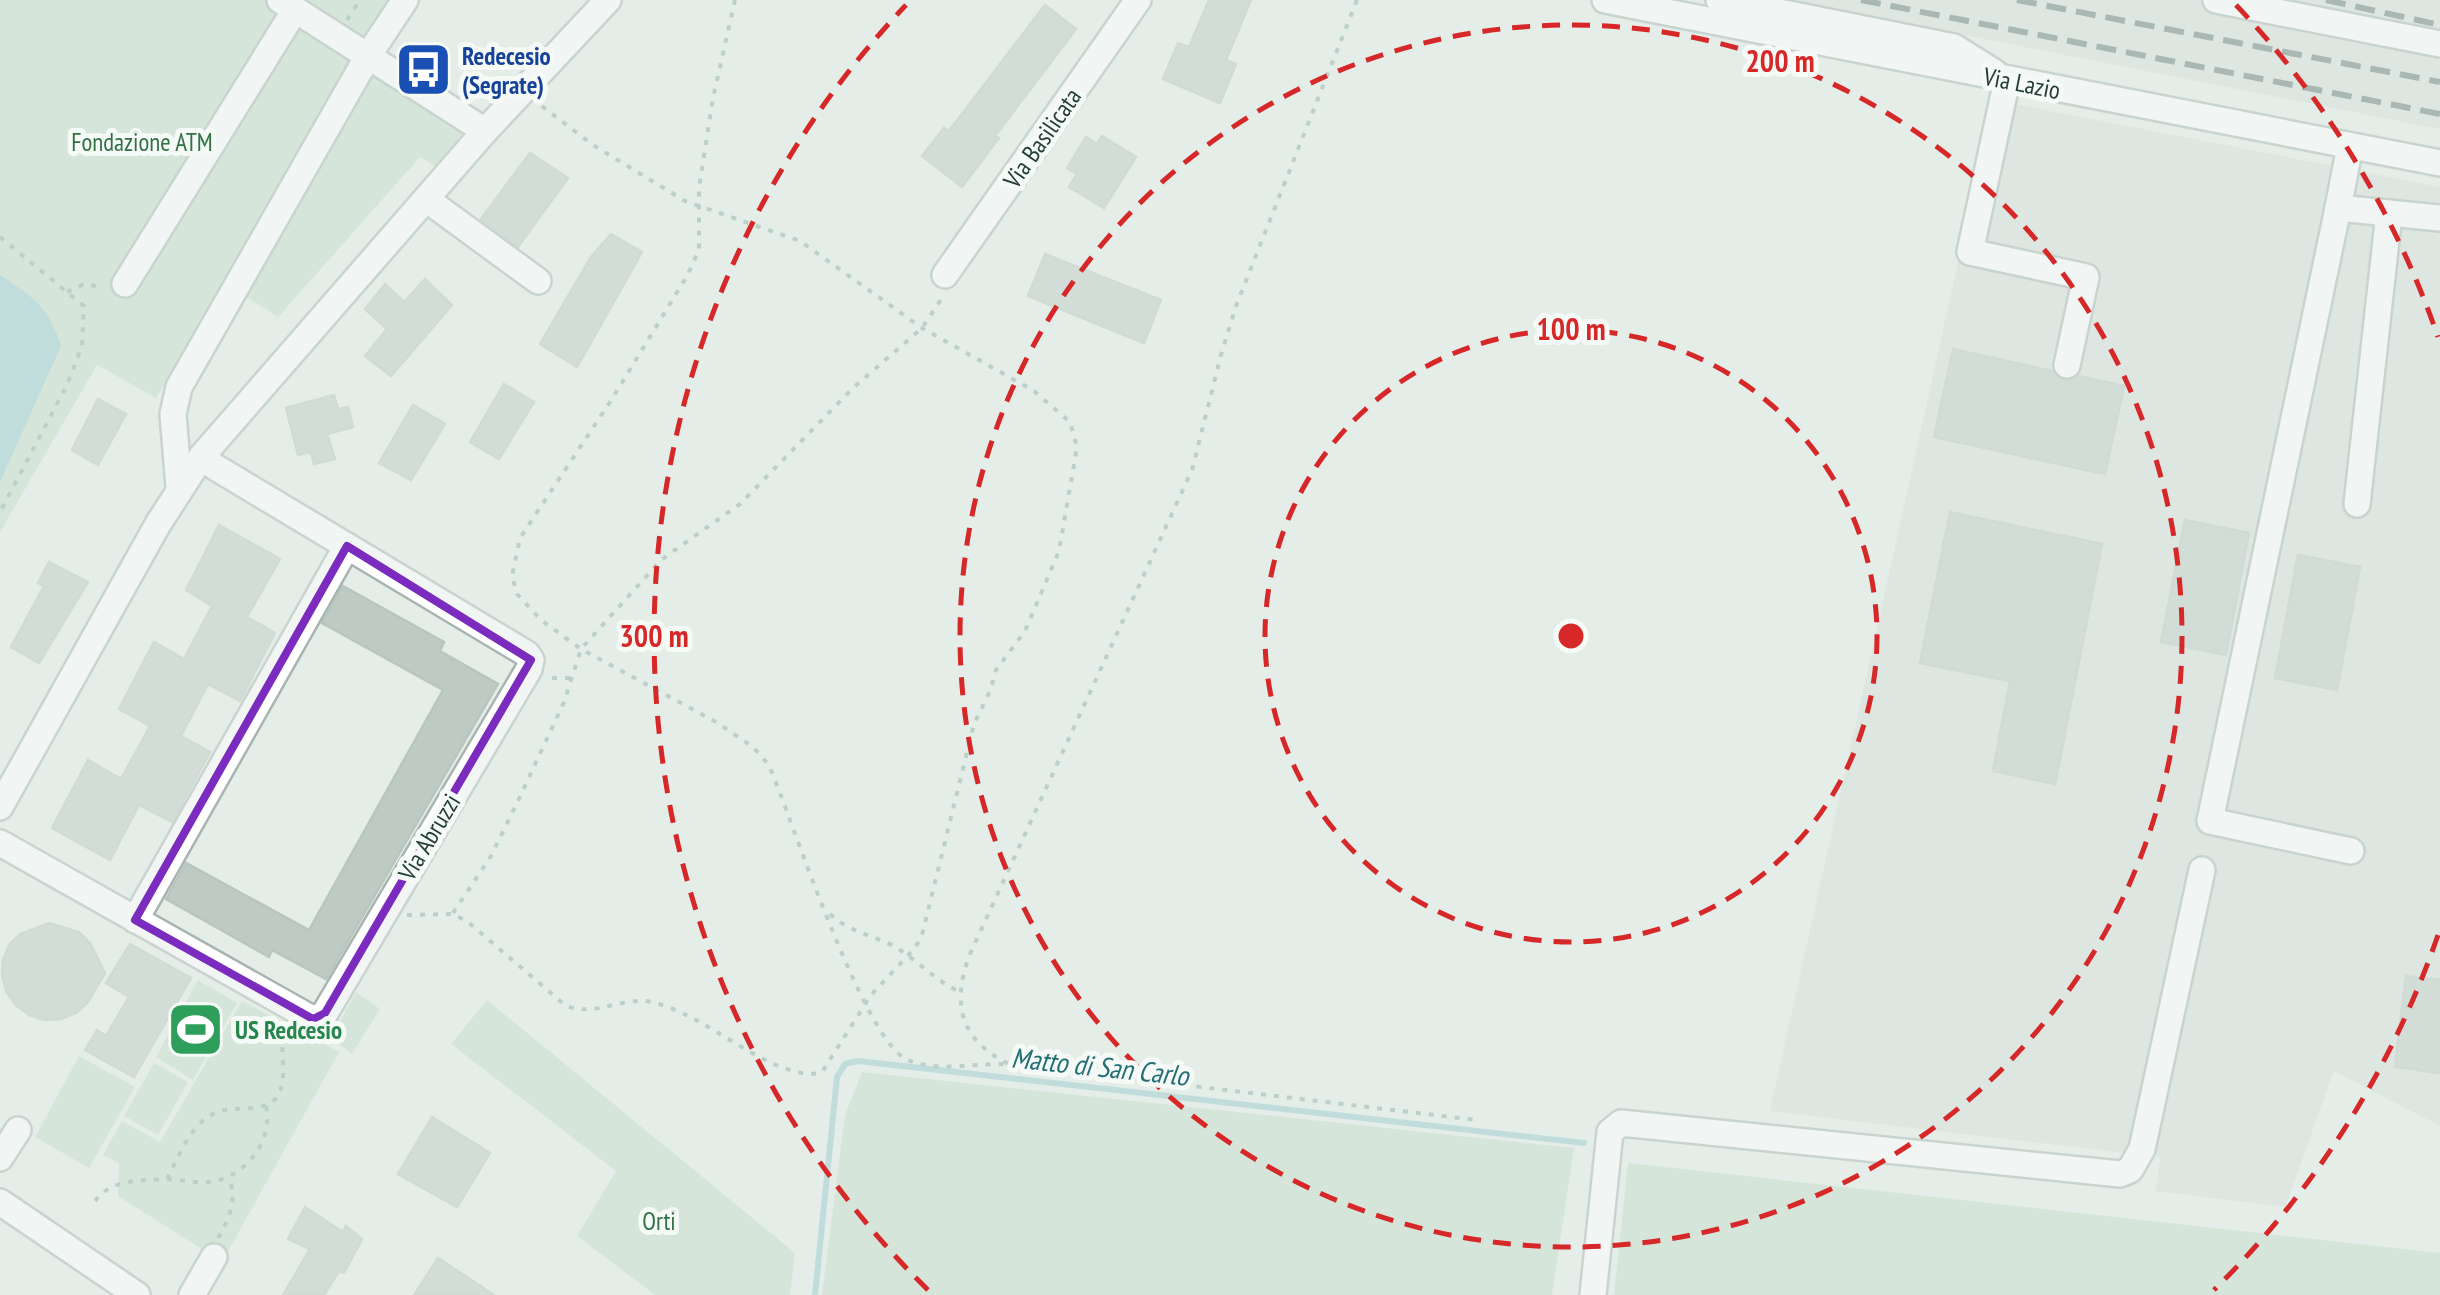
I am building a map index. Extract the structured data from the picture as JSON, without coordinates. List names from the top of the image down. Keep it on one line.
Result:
{"streets":{"street":["Via Lazio","Via Basilicata","Via Abruzzi"]},"water":["Matto di San Carlo"],"parks":["Fondazione ATM","Orti"],"places":{"bus stop":["Redecesio (Segrate)"],"sports":["US Redcesio"]},"rings":["200 m","100 m","300 m"]}
